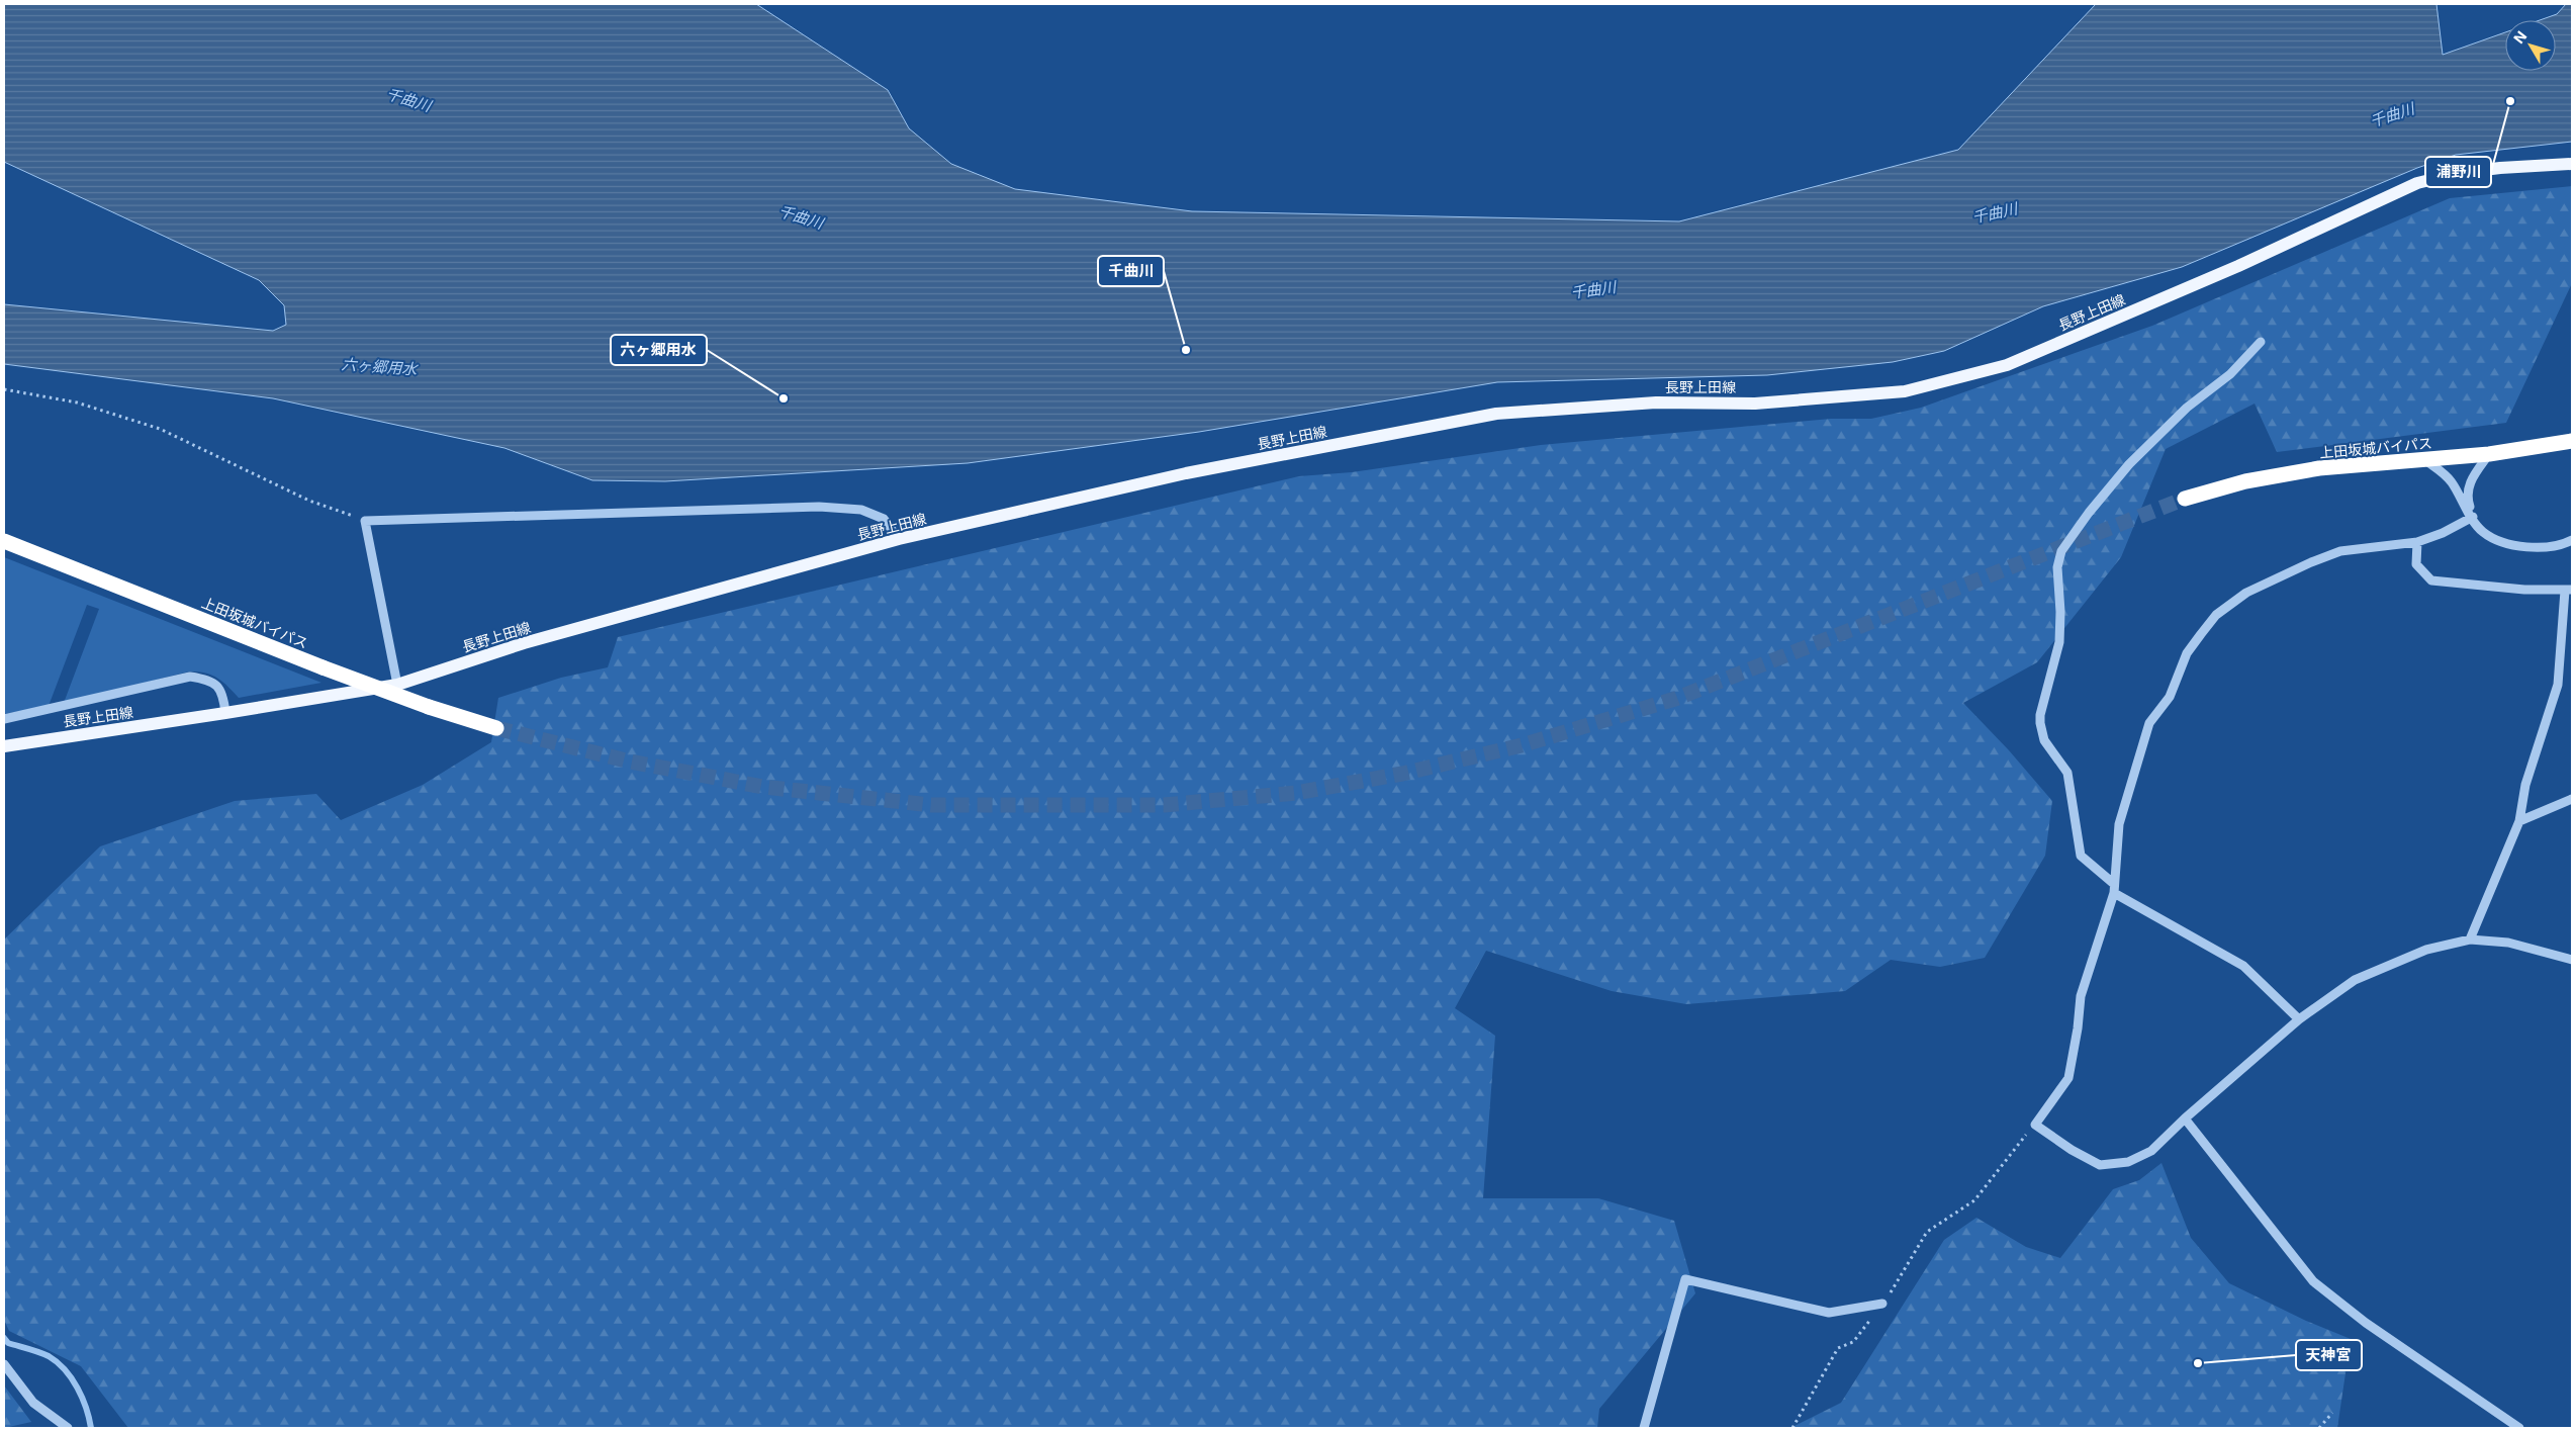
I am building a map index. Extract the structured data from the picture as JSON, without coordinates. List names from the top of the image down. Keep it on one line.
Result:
{"streets":{"highway":["上田坂城バイパス"],"main road":["長野上田線"]},"water":["千曲川","六ヶ郷用水"],"places":["浦野川","千曲川","六ヶ郷用水","天神宮"],"north":"top left"}
